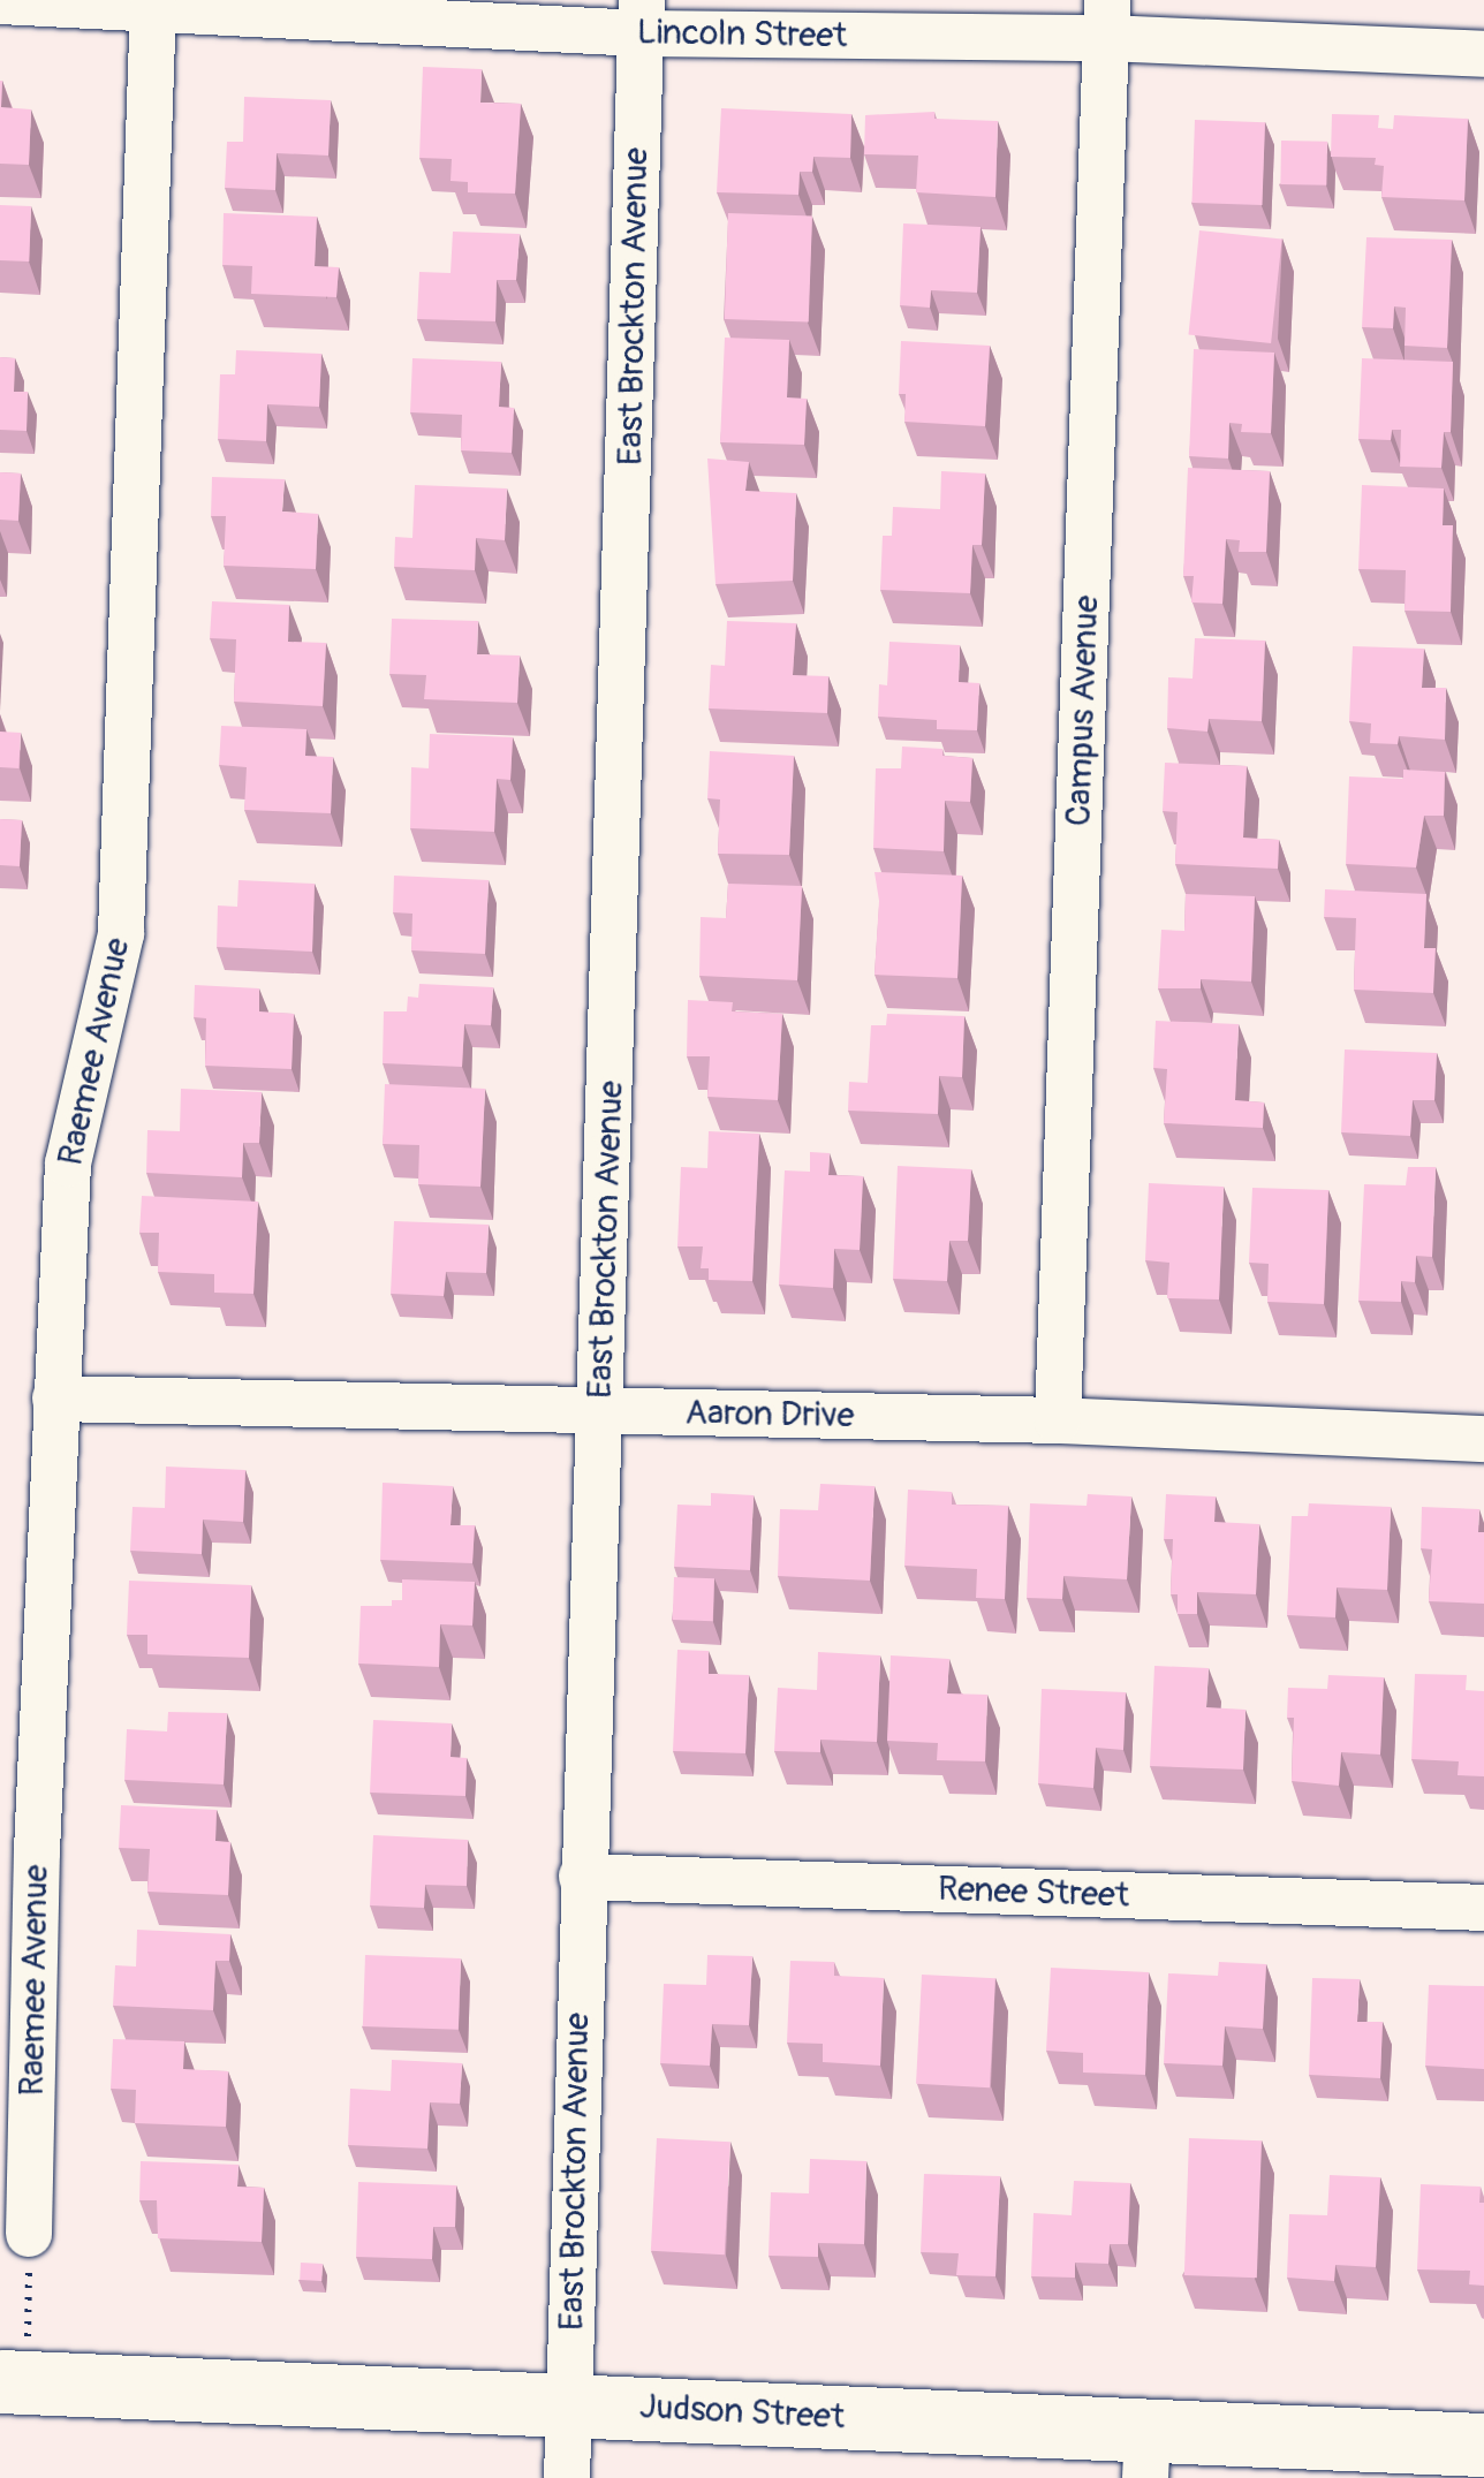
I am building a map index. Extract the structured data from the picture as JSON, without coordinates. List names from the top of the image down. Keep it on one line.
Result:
{"streets":{"main road":["Judson Street"],"street":["Lincoln Street","East Brockton Avenue","Campus Avenue","Raemee Avenue","Aaron Drive","Renee Street"]},"crossings":[["Lincoln Street","East Brockton Avenue"],["Lincoln Street","Campus Avenue"],["Lincoln Street","Raemee Avenue"],["East Brockton Avenue","Aaron Drive"],["East Brockton Avenue","Renee Street"],["East Brockton Avenue","Judson Street"],["Campus Avenue","Aaron Drive"],["Raemee Avenue","Aaron Drive"]]}
